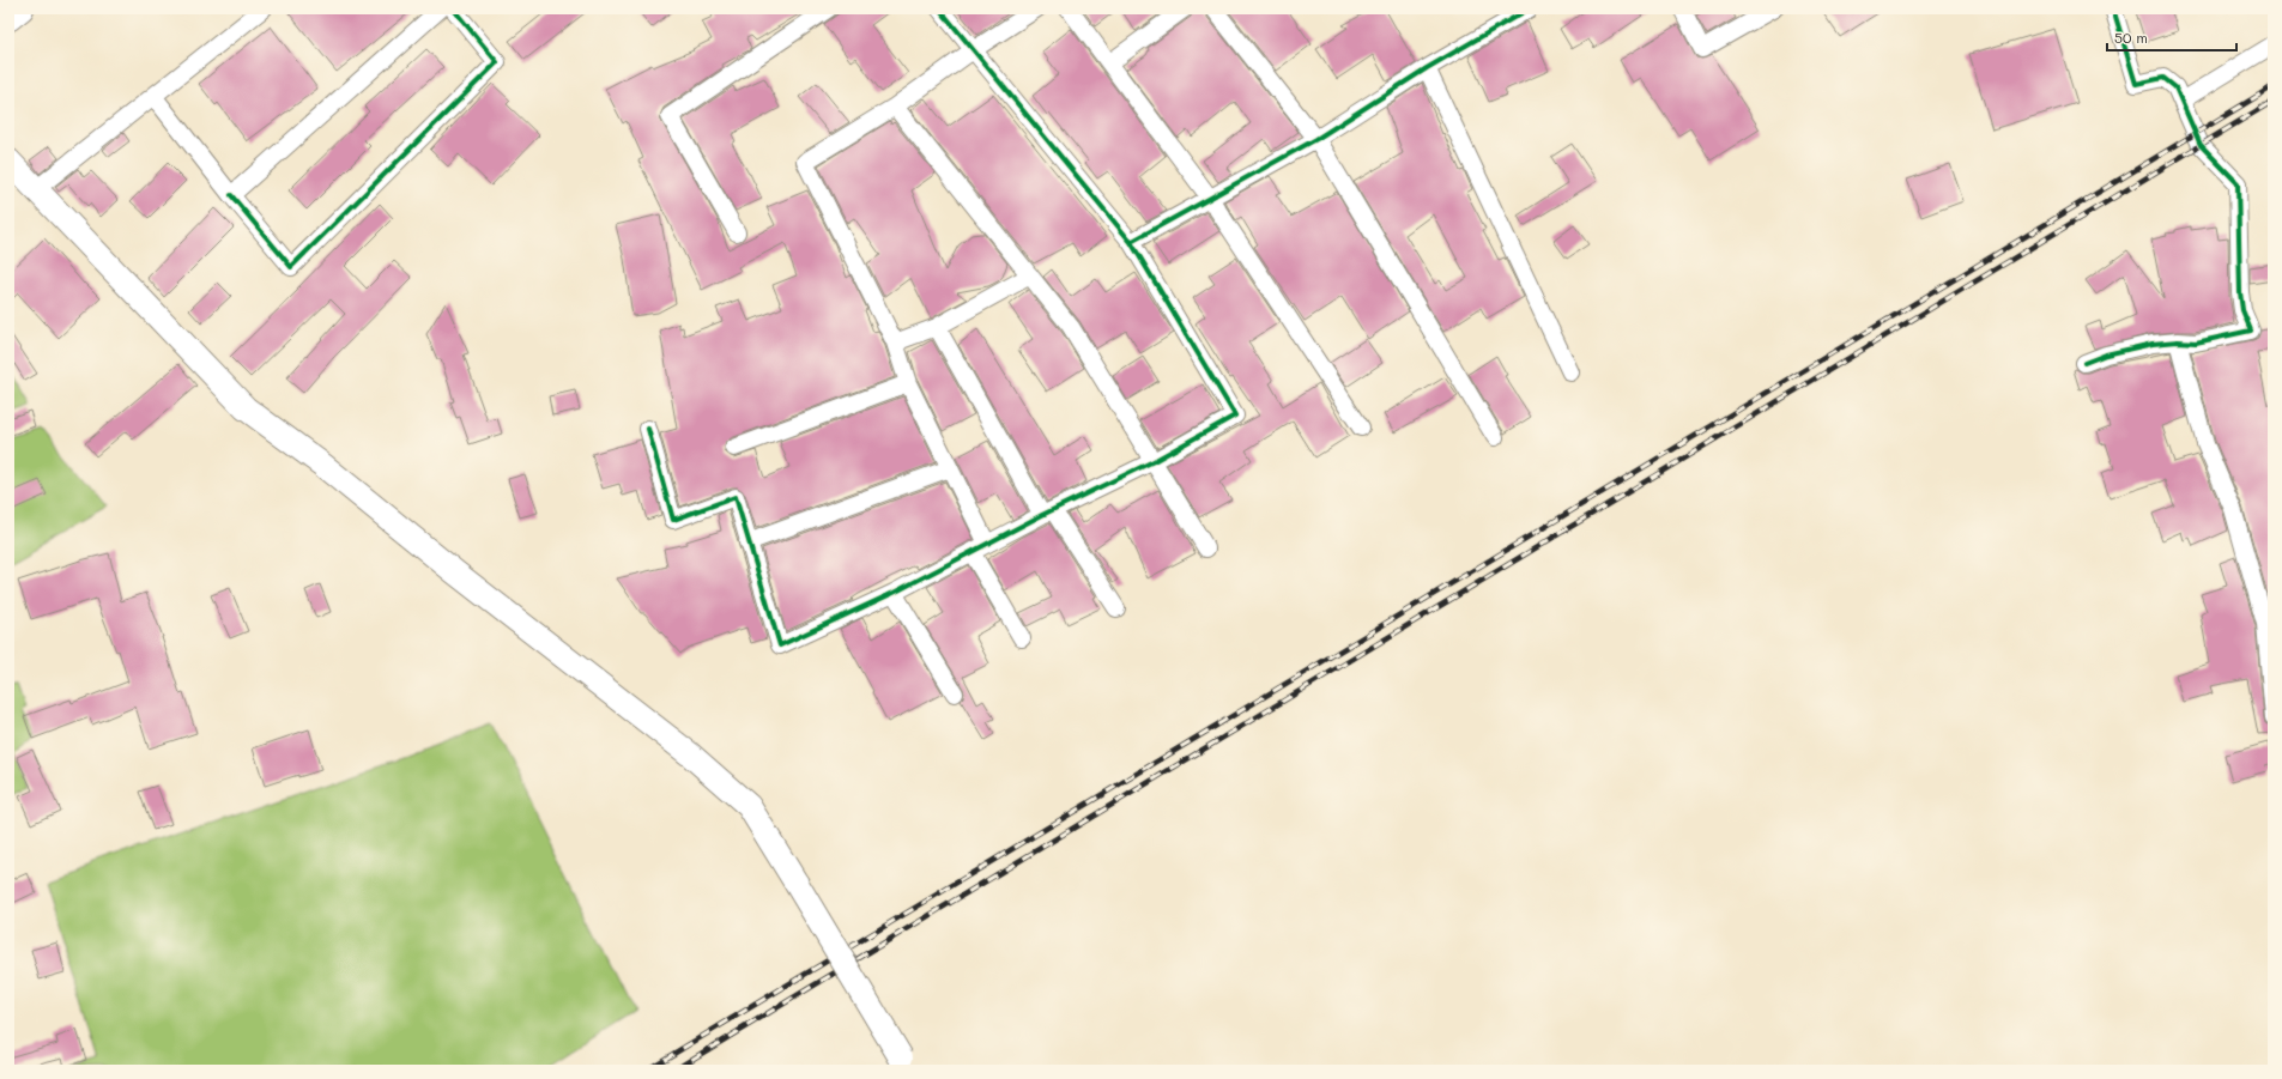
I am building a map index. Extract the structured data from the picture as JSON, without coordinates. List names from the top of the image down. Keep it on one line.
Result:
{"scale_bar":"50 m"}
